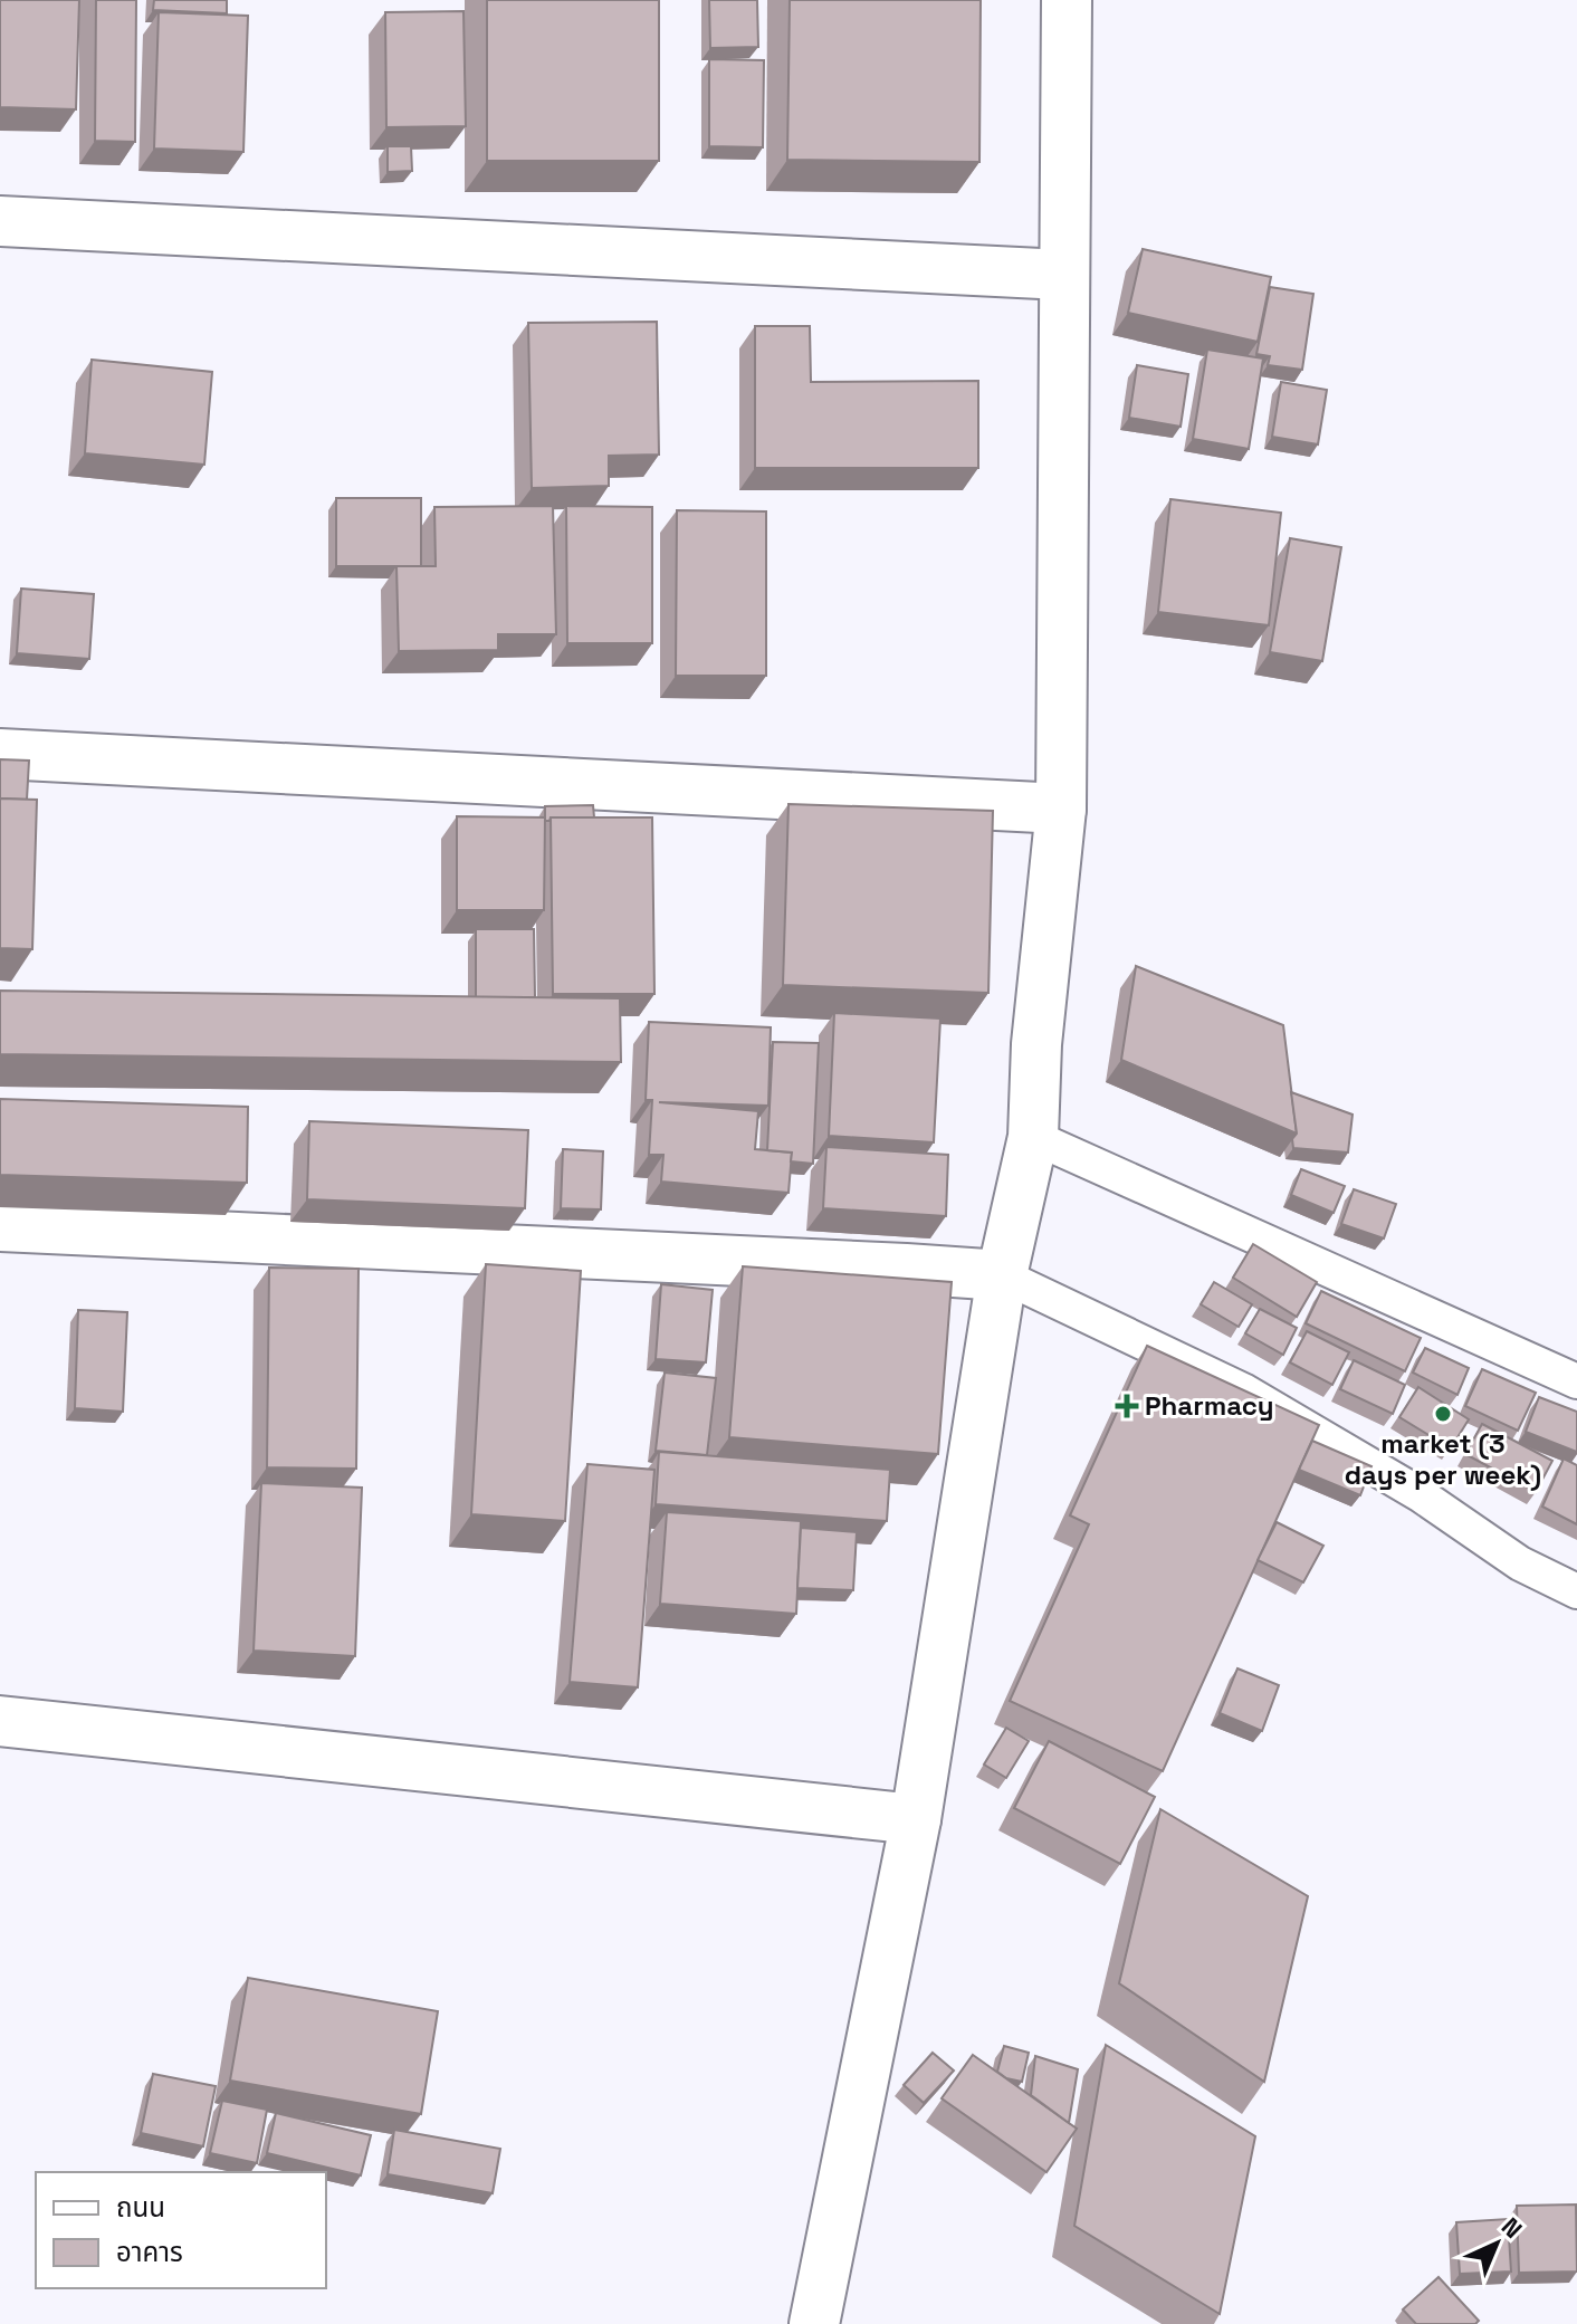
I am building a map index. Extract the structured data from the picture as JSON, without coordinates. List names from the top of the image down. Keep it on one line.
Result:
{"places":{"health":["Pharmacy"],"other":["market (3 days per week)"]},"legend":["ถนน","อาคาร"],"north":"top right"}
